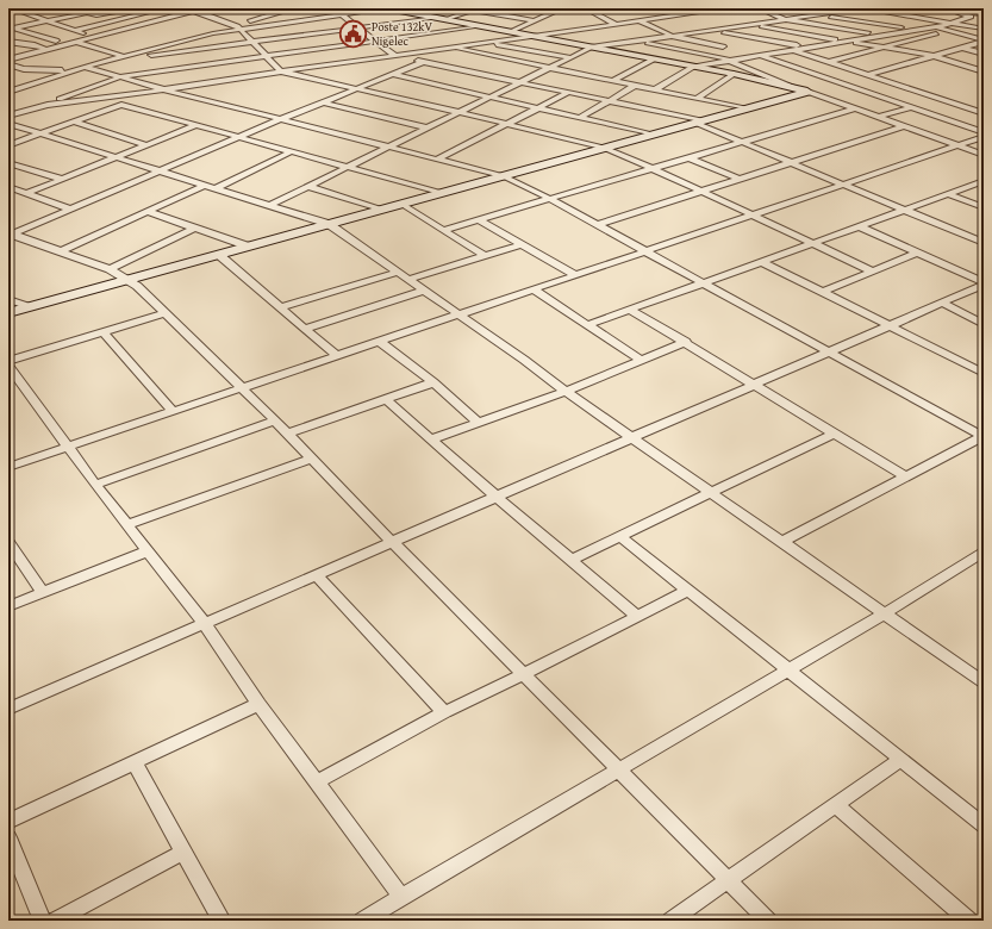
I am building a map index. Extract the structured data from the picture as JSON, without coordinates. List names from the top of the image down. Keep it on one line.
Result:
{"places":{"public building":["Poste 132kV Nigelec"]}}
